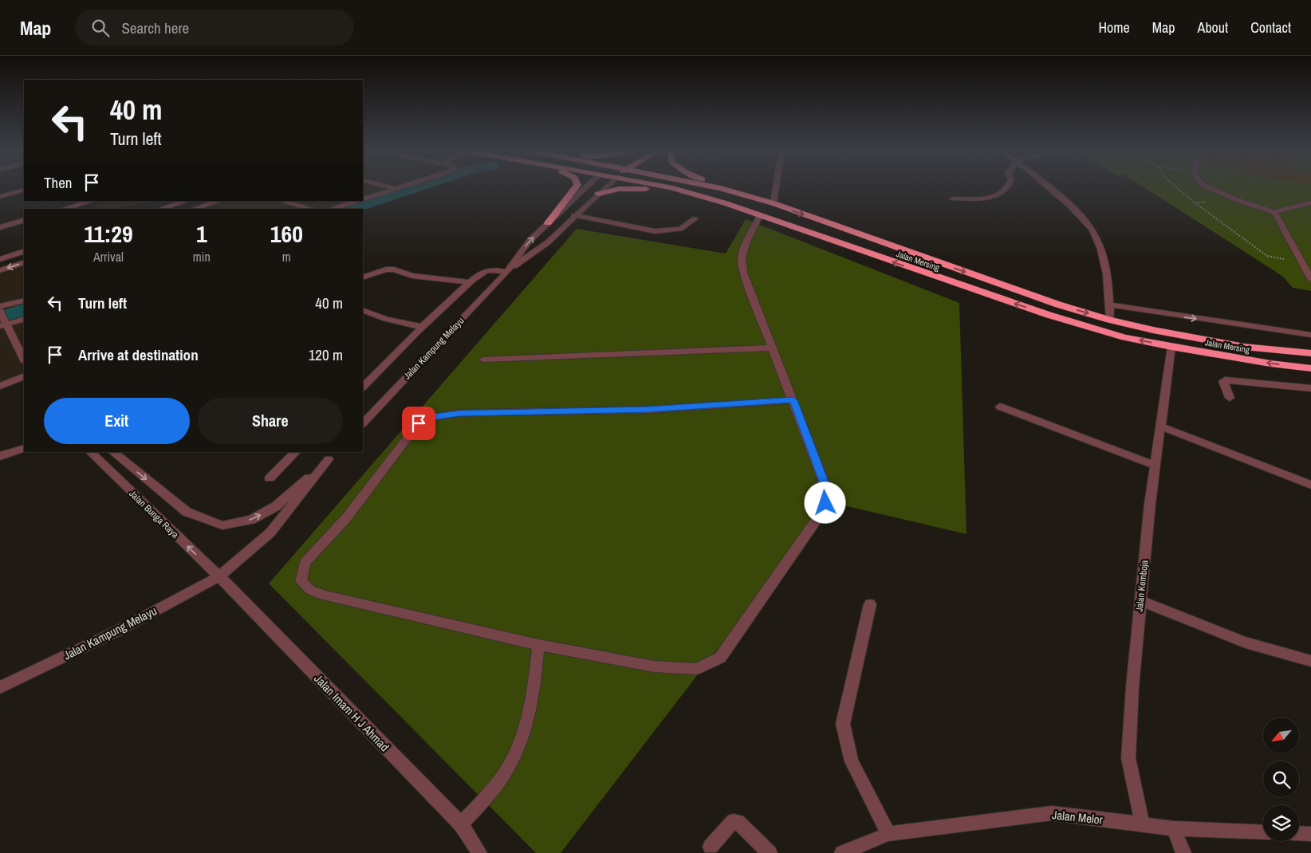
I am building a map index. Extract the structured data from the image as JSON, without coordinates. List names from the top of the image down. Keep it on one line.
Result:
{"streets":{"highway":["Jalan Mersing"],"street":["Jalan Kampung Melayu","Jalan Bunga Raya","Jalan Kemboja","Jalan Imam H J Ahmad","Jalan Melor"]},"crossings":[["Jalan Mersing","Jalan Kemboja"],["Jalan Kampung Melayu","Jalan Bunga Raya"],["Jalan Kampung Melayu","Jalan Imam H J Ahmad"],["Jalan Bunga Raya","Jalan Imam H J Ahmad"],["Jalan Kemboja","Jalan Melor"]],"one_way":["Jalan Bunga Raya"],"north":"bottom left","page":{"header":"Map","search":"Search here","nav":["Home","Map","About","Contact"],"turn":["40 m","Turn left"],"then":"Then","eta":["11:29","Arrival","1","min","160","m"],"list":[{"name":"Turn left","value":"40 m"},{"name":"Arrive at destination","value":"120 m"}],"buttons":["Exit","Share"]}}
